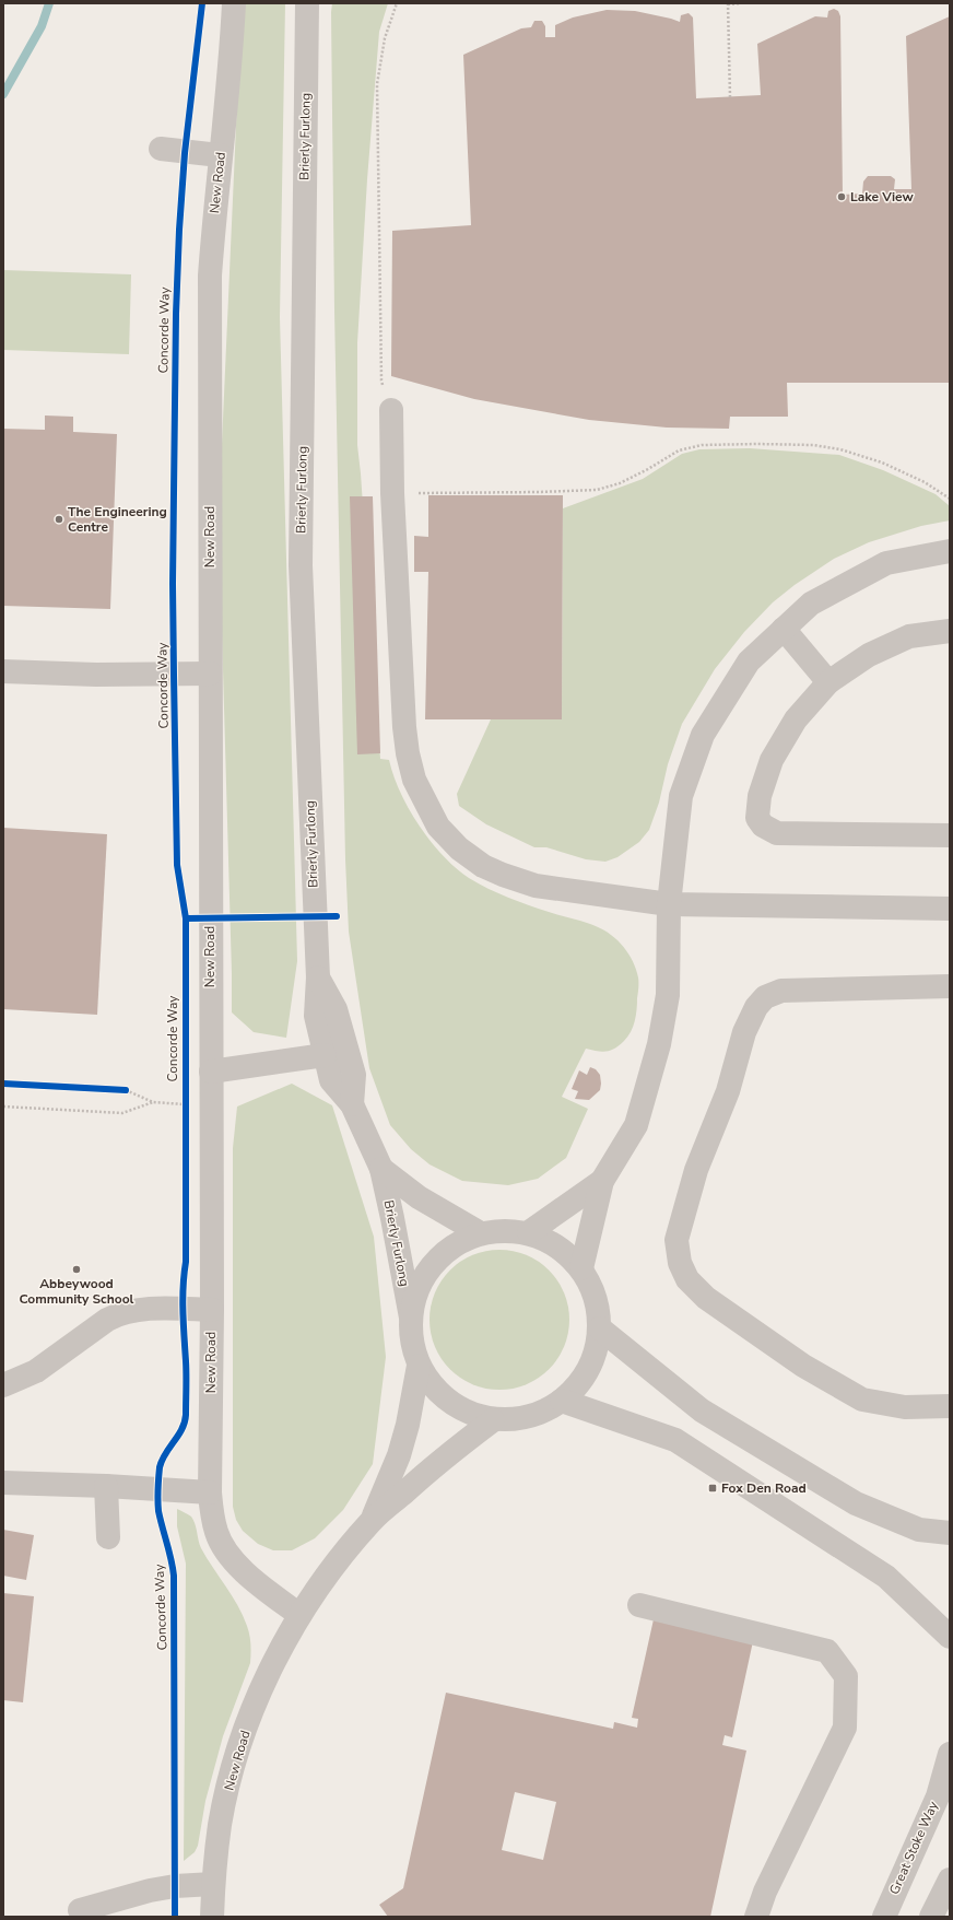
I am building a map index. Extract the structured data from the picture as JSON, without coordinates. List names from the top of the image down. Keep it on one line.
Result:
{"streets":{"street":["Brierly Furlong","New Road","Great Stoke Way"],"cycle path":["Concorde Way"]},"places":{"other":["Lake View","The Engineering Centre","Abbeywood Community School"],"transit":["Fox Den Road"]}}
